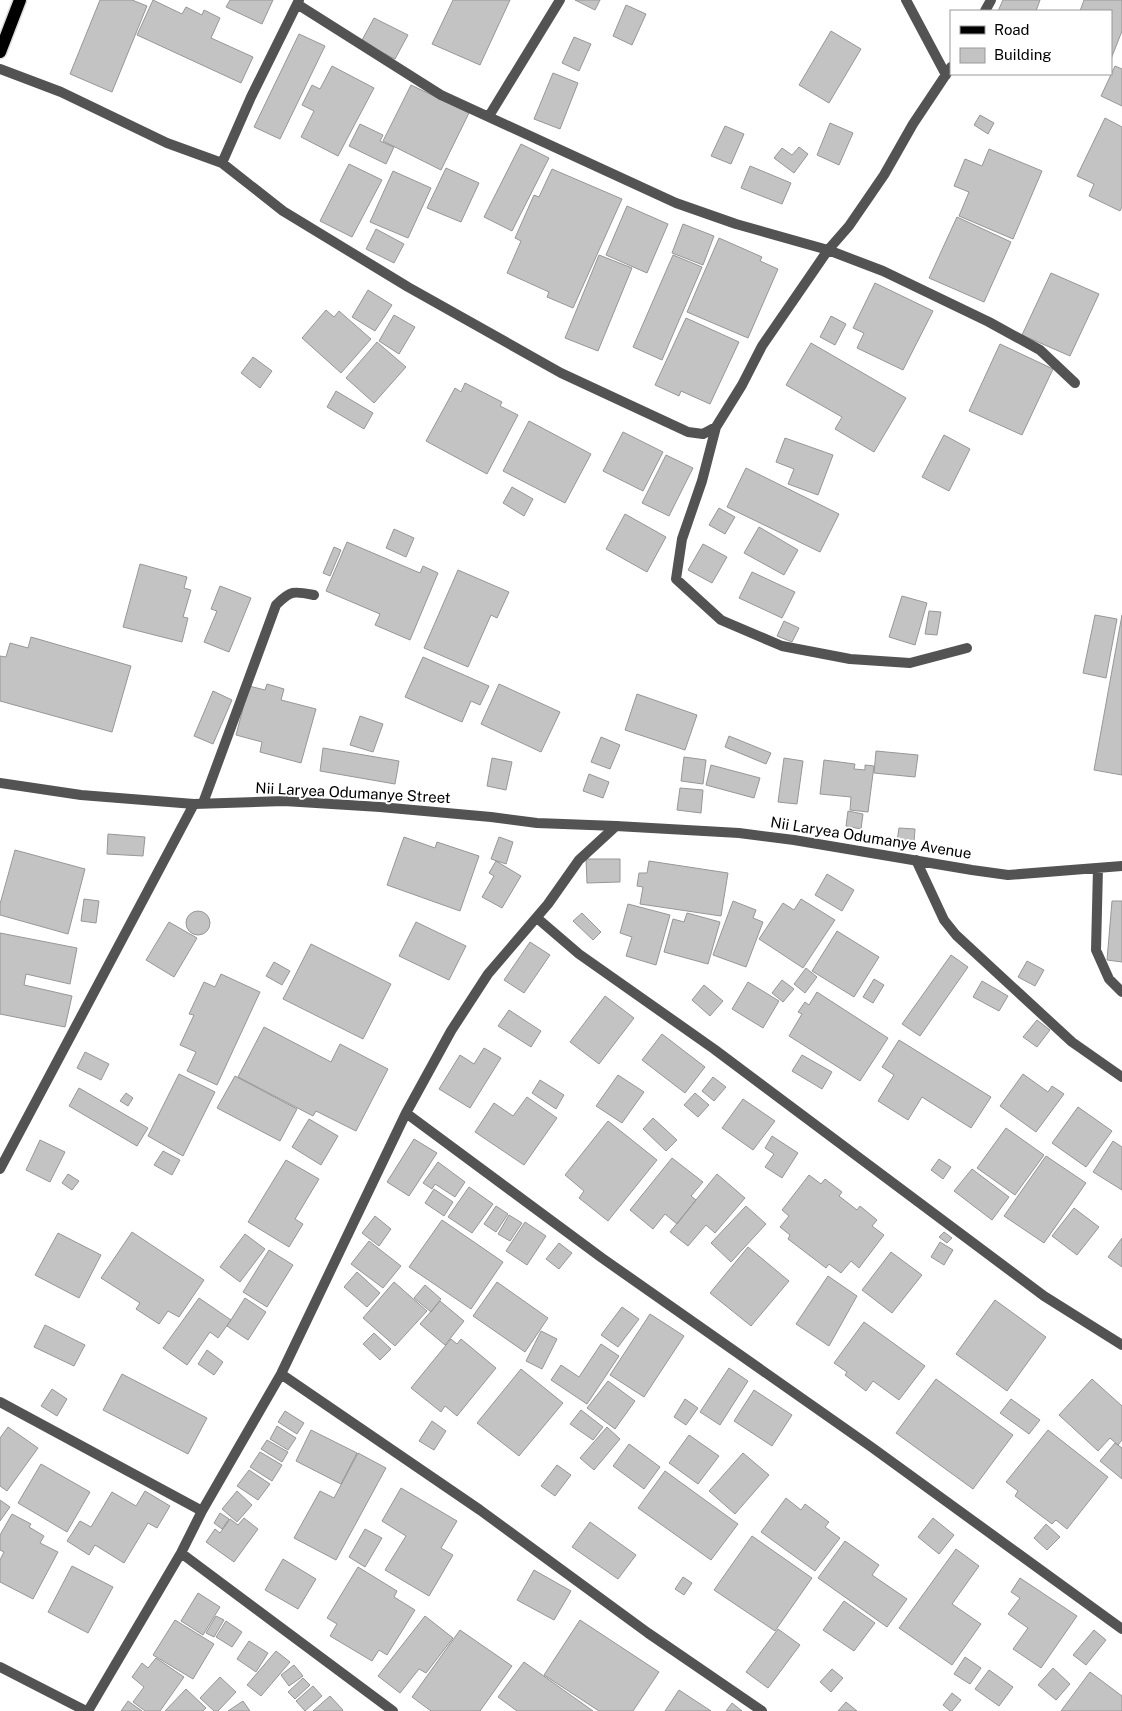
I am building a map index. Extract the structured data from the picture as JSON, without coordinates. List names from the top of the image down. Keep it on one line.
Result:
{"streets":{"street":["Nii Laryea Odumanye Street","Nii Laryea Odumanye Avenue"]},"crossings":[["Nii Laryea Odumanye Street","Nii Laryea Odumanye Avenue"]],"legend":["Road","Building"]}
